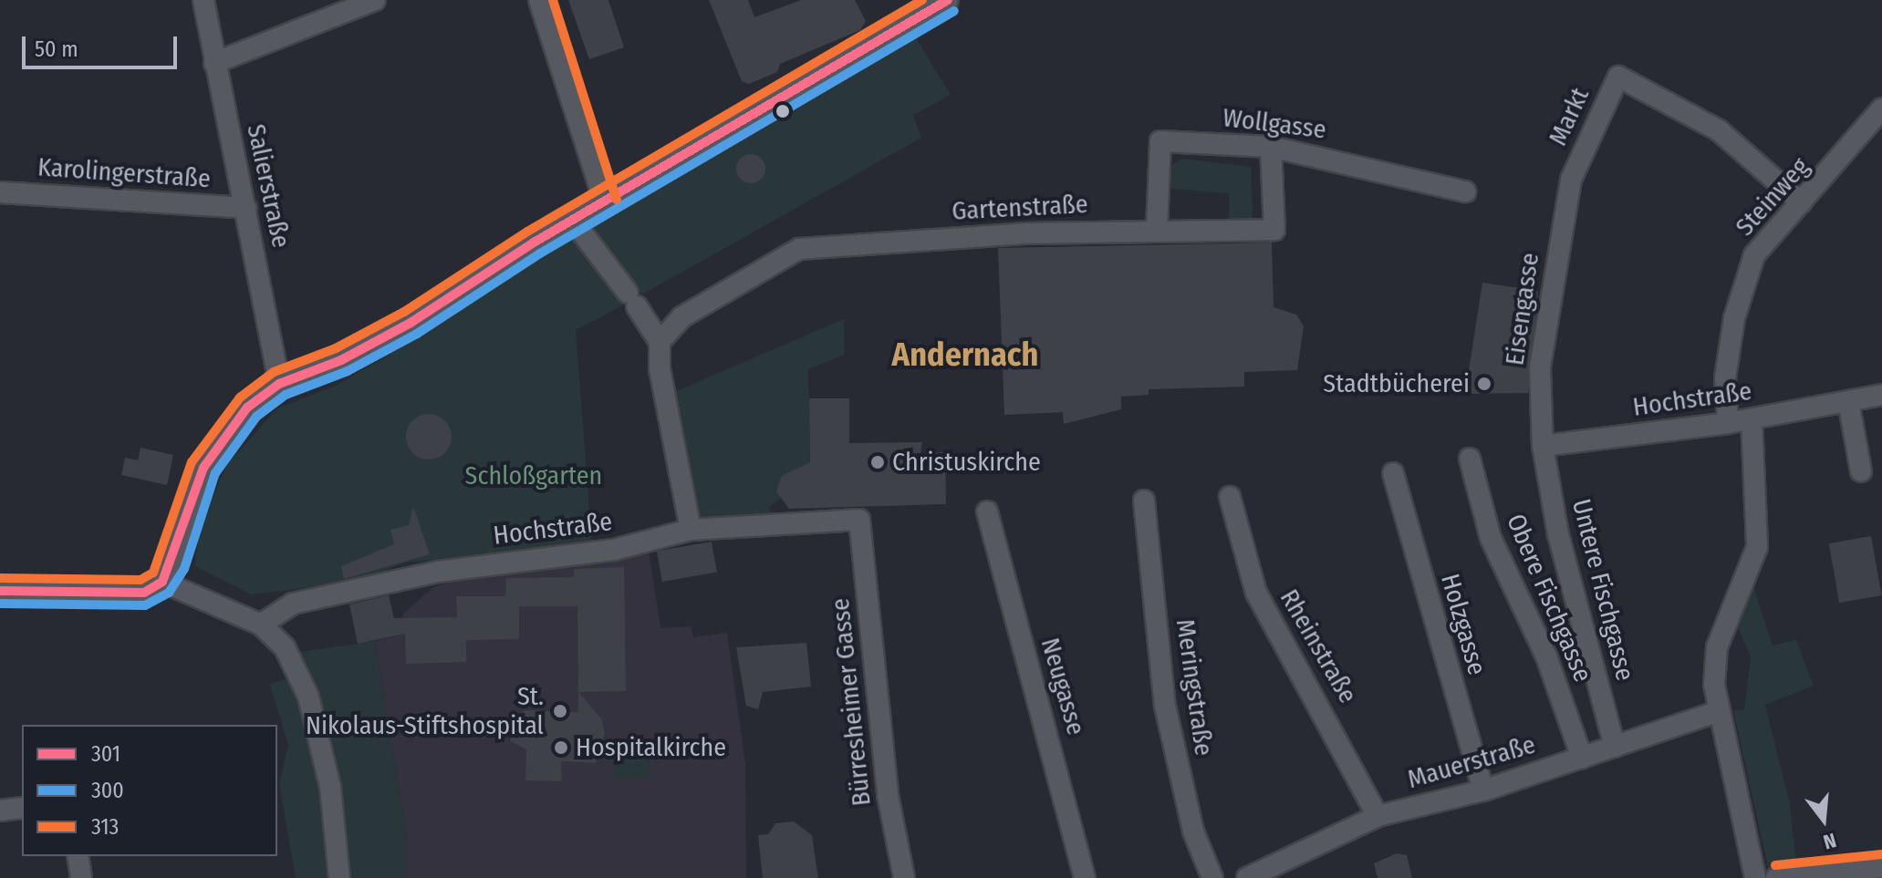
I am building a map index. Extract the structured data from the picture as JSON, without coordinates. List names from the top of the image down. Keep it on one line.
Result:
{"streets":{"street":["Markt","Wollgasse","Karolingerstraße","Salierstraße","Steinweg","Gartenstraße","Eisengasse","Hochstraße","Untere Fischgasse","Obere Fischgasse","Holzgasse","Rheinstraße","Neugasse","Meringstraße","Bürresheimer Gasse","Mauerstraße"]},"crossings":[["Markt","Steinweg"],["Markt","Eisengasse"],["Wollgasse","Gartenstraße"],["Karolingerstraße","Salierstraße"],["Steinweg","Hochstraße"],["Eisengasse","Hochstraße"],["Eisengasse","Untere Fischgasse"],["Hochstraße","Untere Fischgasse"],["Hochstraße","Bürresheimer Gasse"],["Untere Fischgasse","Mauerstraße"],["Obere Fischgasse","Mauerstraße"],["Holzgasse","Mauerstraße"],["Rheinstraße","Mauerstraße"]],"districts":["Andernach"],"parks":["Schloßgarten"],"places":["Stadtbücherei","Christuskirche","St. Nikolaus-Stiftshospital","Hospitalkirche"],"lines":["transit line 301","transit line 313","transit line 300"],"legend":["301","300","313"],"scale_bar":"50 m","north":"bottom"}
